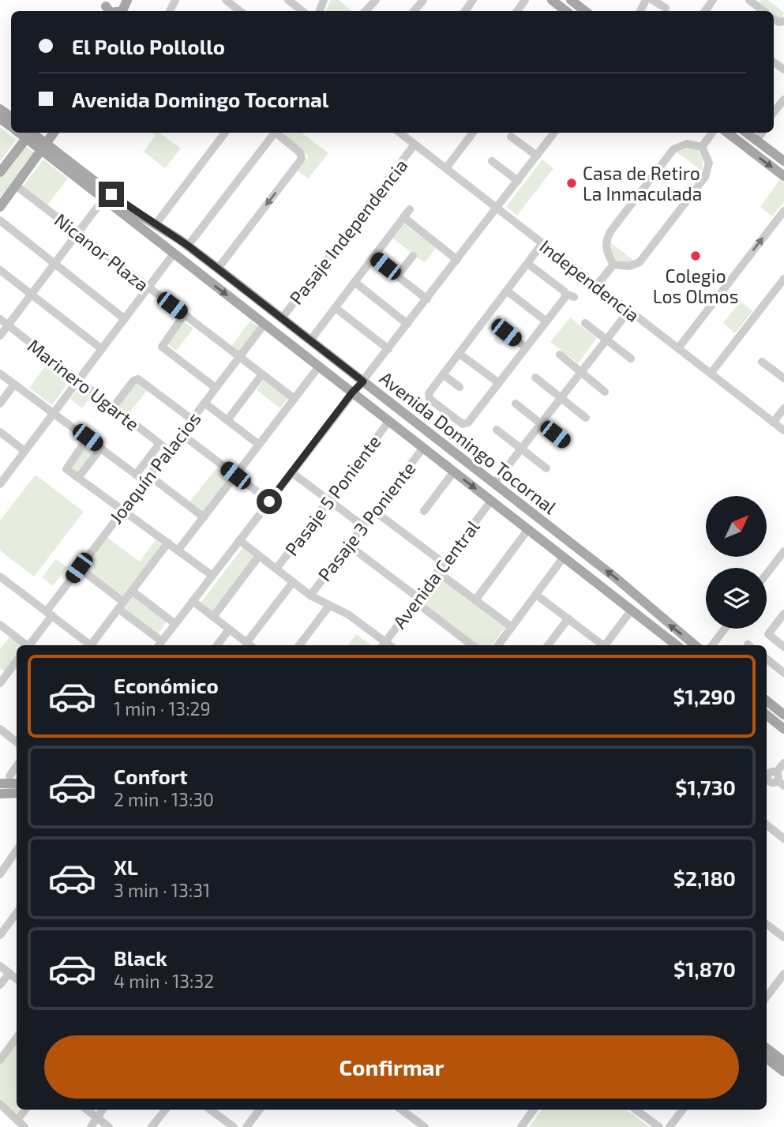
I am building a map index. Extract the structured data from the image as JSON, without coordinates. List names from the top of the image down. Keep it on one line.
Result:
{"streets":{"main road":["Avenida Domingo Tocornal"],"street":["Pasaje Independencia","Nicanor Plaza","Independencia","Marinero Ugarte","Joaquín Palacios","Pasaje 5 Poniente","Pasaje 3 Poniente","Avenida Central"]},"crossings":[["Pasaje Independencia","Independencia"],["Pasaje Independencia","Avenida Domingo Tocornal"],["Nicanor Plaza","Joaquín Palacios"],["Marinero Ugarte","Joaquín Palacios"],["Avenida Domingo Tocornal","Joaquín Palacios"],["Avenida Domingo Tocornal","Pasaje 5 Poniente"],["Avenida Domingo Tocornal","Pasaje 3 Poniente"],["Avenida Domingo Tocornal","Avenida Central"]],"places":["Casa de Retiro La Inmaculada","Colegio Los Olmos"],"north":"top right","page":{"banner":["El Pollo Pollollo","Avenida Domingo Tocornal"],"list":[{"name":"Económico","note":"1 min · 13:29","value":"$1,290"},{"name":"Confort","note":"2 min · 13:30","value":"$1,730"},{"name":"XL","note":"3 min · 13:31","value":"$2,180"},{"name":"Black","note":"4 min · 13:32","value":"$1,870"}],"buttons":"Confirmar"}}
